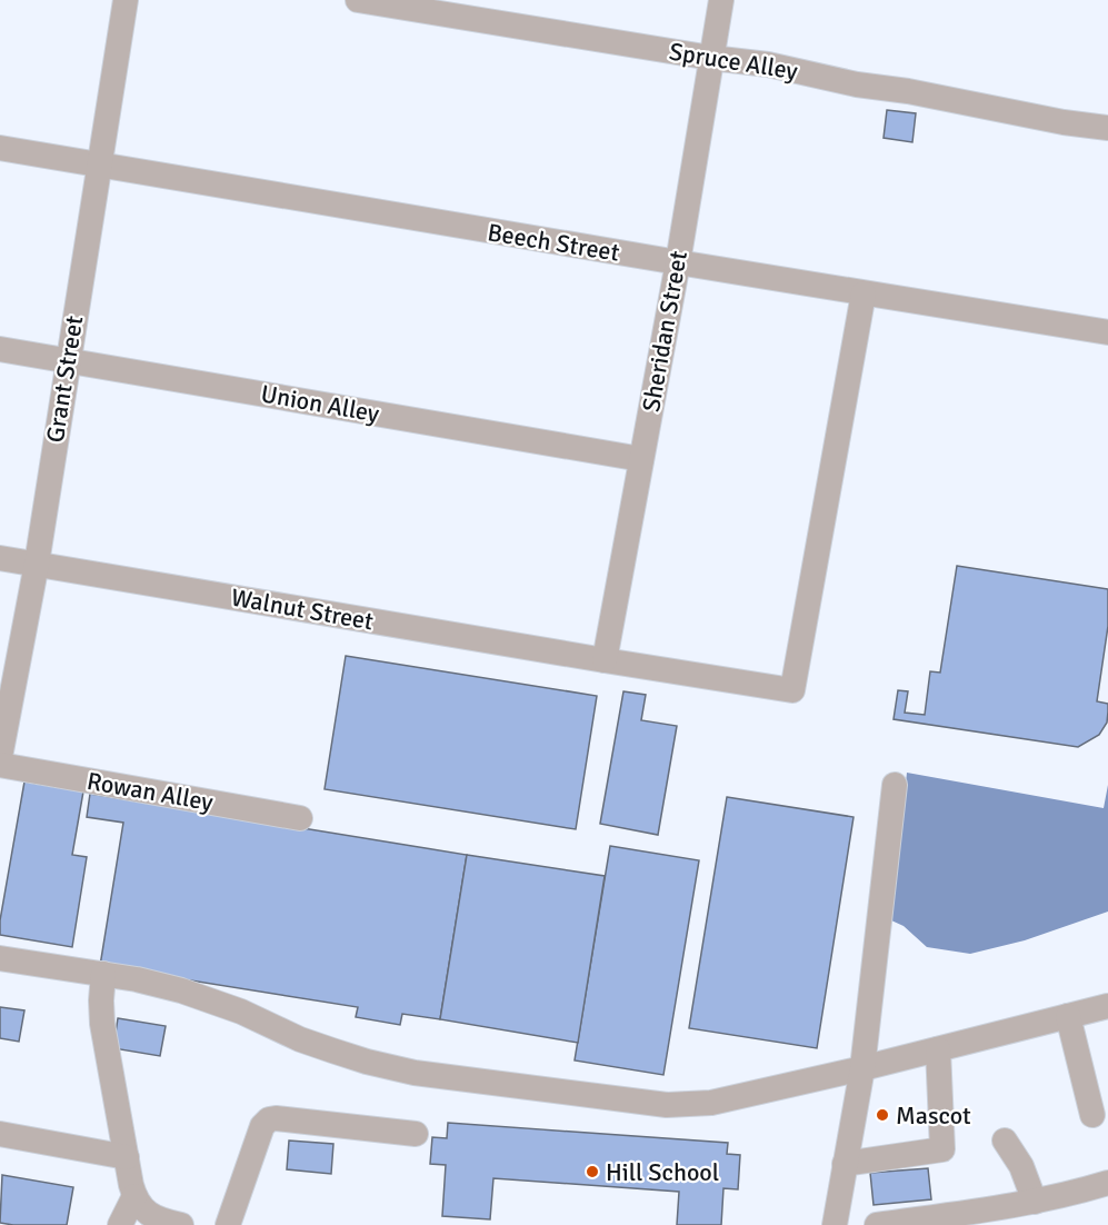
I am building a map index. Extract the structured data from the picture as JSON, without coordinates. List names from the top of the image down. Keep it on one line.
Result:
{"streets":{"street":["Spruce Alley","Beech Street","Sheridan Street","Grant Street","Union Alley","Walnut Street","Rowan Alley"]},"crossings":[["Spruce Alley","Sheridan Street"],["Beech Street","Sheridan Street"],["Beech Street","Grant Street"],["Beech Street","Walnut Street"],["Sheridan Street","Union Alley"],["Sheridan Street","Walnut Street"],["Grant Street","Union Alley"],["Grant Street","Walnut Street"]],"places":["Mascot","Hill School"]}
